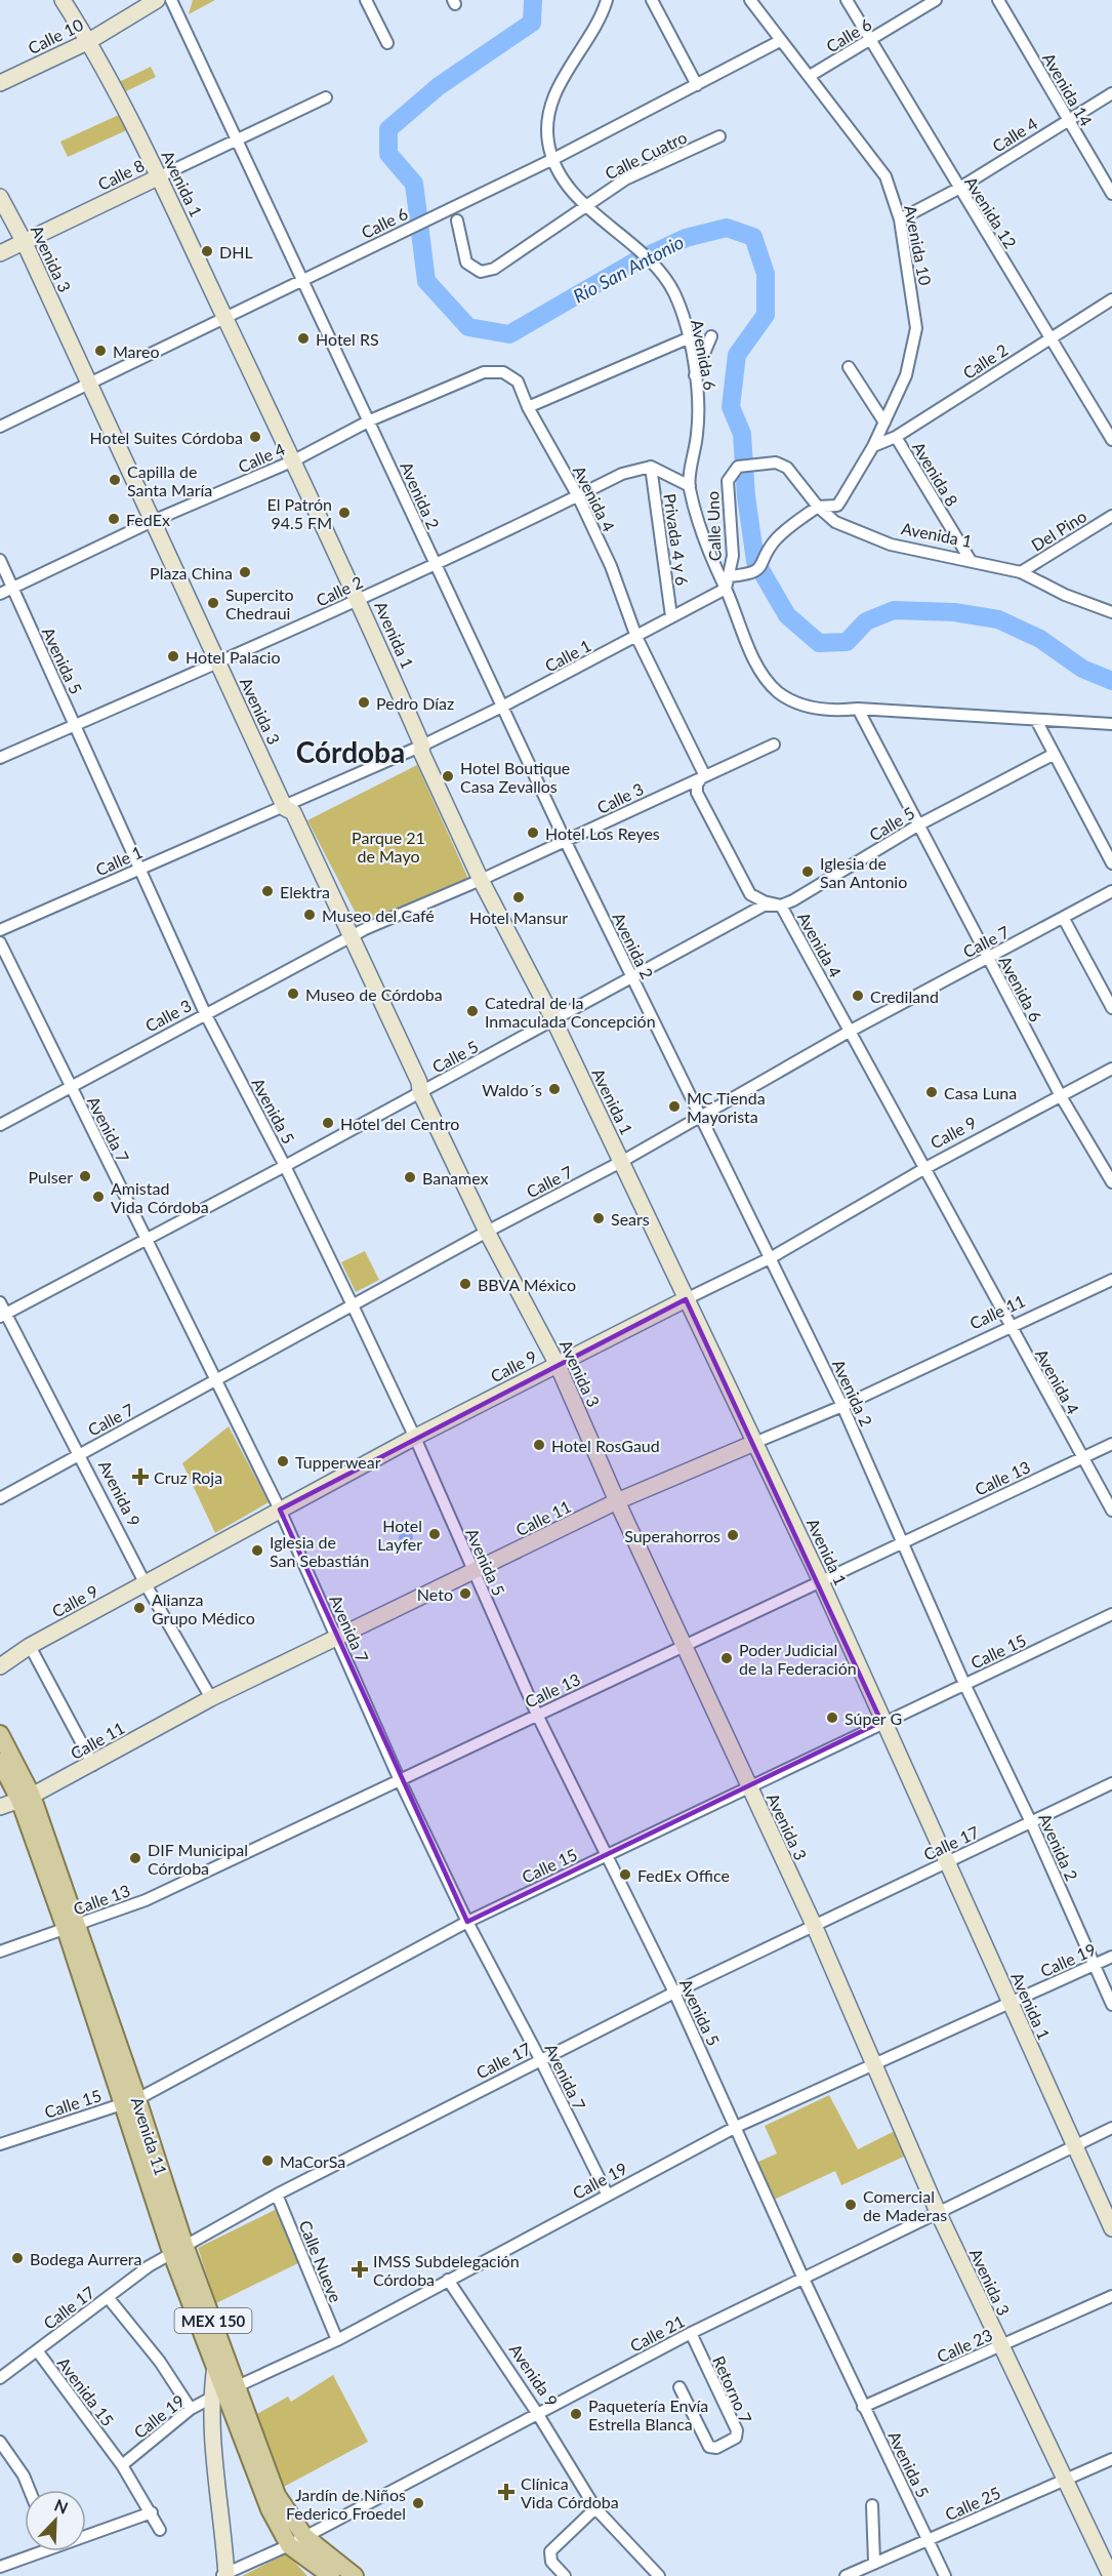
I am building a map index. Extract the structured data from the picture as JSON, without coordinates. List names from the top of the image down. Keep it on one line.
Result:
{"streets":{"main road":["Calle 10","Calle 8","Avenida 1","Avenida 3","Calle 9","Calle 11","Avenida 11","MEX 150"],"street":["Calle 6","Avenida 14","Calle 4","Calle Cuatro","Avenida 12","Avenida 10","Avenida 6","Calle 2","Avenida 8","Avenida 2","Avenida 4","Calle Uno","Del Pino","Privada 4 y 6","Calle 1","Avenida 5","Calle 3","Calle 5","Calle 7","Avenida 7","Calle 13","Avenida 9","Calle 15","Calle 17","Calle 19","Calle Nueve","Calle 21","Calle 23","Retorno 7","Avenida 15","Calle 25"]},"crossings":[["Calle 6","Avenida 1"],["Calle 6","Avenida 12"],["Calle 6","Avenida 10"],["Calle 6","Avenida 3"],["Calle 6","Avenida 6"],["Calle 6","Avenida 2"],["Calle 10","Avenida 1"],["Avenida 14","Calle 4"],["Calle 4","Avenida 1"],["Calle 4","Avenida 12"],["Calle 4","Avenida 10"],["Calle 4","Avenida 3"],["Calle 4","Avenida 2"],["Calle 4","Avenida 4"],["Calle 4","Avenida 5"],["Calle Cuatro","Avenida 6"],["Calle 8","Avenida 1"],["Calle 8","Avenida 3"],["Calle 8","Avenida 2"],["Avenida 1","Avenida 10"],["Avenida 1","Calle 2"],["Avenida 1","Avenida 8"],["Avenida 1","Calle Uno"],["Avenida 1","Del Pino"],["Avenida 1","Calle 1"],["Avenida 1","Calle 3"],["Avenida 1","Calle 5"],["Avenida 1","Calle 7"],["Avenida 1","Calle 9"],["Avenida 1","Calle 11"],["Avenida 1","Calle 13"],["Avenida 1","Calle 15"],["Avenida 1","Calle 17"],["Avenida 1","Calle 19"],["Avenida 1","Calle 21"],["Avenida 12","Calle 2"],["Avenida 10","Calle 2"],["Avenida 3","Calle 2"],["Avenida 3","Calle 1"],["Avenida 3","Calle 3"],["Avenida 3","Calle 5"],["Avenida 3","Calle 7"],["Avenida 3","Calle 9"],["Avenida 3","Calle 11"],["Avenida 3","Calle 13"],["Avenida 3","Calle 15"],["Avenida 3","Calle 17"],["Avenida 3","Calle 19"],["Avenida 3","Calle 21"],["Avenida 3","Calle 23"],["Avenida 3","Calle 25"],["Avenida 6","Calle Uno"],["Avenida 6","Calle 1"],["Avenida 6","Calle 5"],["Avenida 6","Calle 7"],["Avenida 6","Calle 9"],["Calle 2","Avenida 8"],["Calle 2","Avenida 2"],["Calle 2","Avenida 4"],["Calle 2","Privada 4 y 6"],["Calle 2","Avenida 5"],["Avenida 2","Calle 1"],["Avenida 2","Calle 3"],["Avenida 2","Calle 5"],["Avenida 2","Calle 7"],["Avenida 2","Calle 9"],["Avenida 2","Calle 11"],["Avenida 2","Calle 13"],["Avenida 2","Calle 15"],["Avenida 2","Calle 17"],["Avenida 2","Calle 19"],["Avenida 4","Calle 1"],["Avenida 4","Calle 3"],["Avenida 4","Calle 5"],["Avenida 4","Calle 7"],["Avenida 4","Calle 9"],["Avenida 4","Calle 11"],["Avenida 4","Calle 13"],["Calle Uno","Calle 1"],["Privada 4 y 6","Calle 1"],["Calle 1","Avenida 5"],["Avenida 5","Calle 3"],["Avenida 5","Calle 5"],["Avenida 5","Calle 7"],["Avenida 5","Calle 9"],["Avenida 5","Calle 11"],["Avenida 5","Calle 13"],["Avenida 5","Calle 15"],["Avenida 5","Calle 17"],["Avenida 5","Calle 19"],["Avenida 5","Calle 21"],["Avenida 5","Calle 23"],["Avenida 5","Calle 25"],["Calle 3","Avenida 7"],["Calle 5","Avenida 7"],["Calle 5","Avenida 9"],["Calle 7","Avenida 7"],["Calle 7","Avenida 9"],["Avenida 7","Calle 9"],["Avenida 7","Calle 11"],["Avenida 7","Calle 13"],["Avenida 7","Calle 15"],["Avenida 7","Calle 17"],["Avenida 7","Calle 19"],["Calle 9","Avenida 9"],["Calle 11","Avenida 9"],["Calle 11","Avenida 11"],["Calle 13","Avenida 11"],["Avenida 9","Calle 19"],["Avenida 9","Calle 21"],["Calle 15","Avenida 11"],["Calle 17","Avenida 11"],["Calle 17","Calle Nueve"],["Calle 17","Avenida 15"],["Calle 19","Avenida 11"],["Calle 19","Calle Nueve"],["Calle 19","MEX 150"],["Calle 19","Avenida 15"],["Avenida 11","MEX 150"],["Avenida 11","Calle 21"],["MEX 150","Calle 21"],["Calle 21","Retorno 7"]],"districts":["Córdoba"],"water":["Río San Antonio"],"parks":["Parque 21 de Mayo"],"places":{"other":["DHL","Hotel RS","Mareo","Hotel Suites Córdoba","Capilla de Santa María","El Patrón 94.5 FM","FedEx","Plaza China","Supercito Chedraui","Hotel Palacio","Pedro Díaz","Hotel Boutique Casa Zevallos","Hotel Los Reyes","Iglesia de San Antonio","Elektra","Hotel Mansur","Museo del Café","Museo de Córdoba","Crediland","Catedral de la Inmaculada Concepción","Waldo´s","Casa Luna","MC Tienda Mayorista","Hotel del Centro","Pulser","Banamex","Amistad Vida Córdoba","Sears","BBVA México","Hotel RosGaud","Tupperwear","Hotel Layfer","Superahorros","Iglesia de San Sebastián","Neto","Alianza Grupo Médico","Poder Judicial de la Federación","Súper G","DIF Municipal Córdoba","FedEx Office","MaCorSa","Comercial de Maderas","Bodega Aurrera","Paquetería Envía Estrella Blanca","Jardín de Niños Federico Froedel"],"health":["Cruz Roja","IMSS Subdelegación Córdoba","Clínica Vida Córdoba"]},"north":"top right"}
